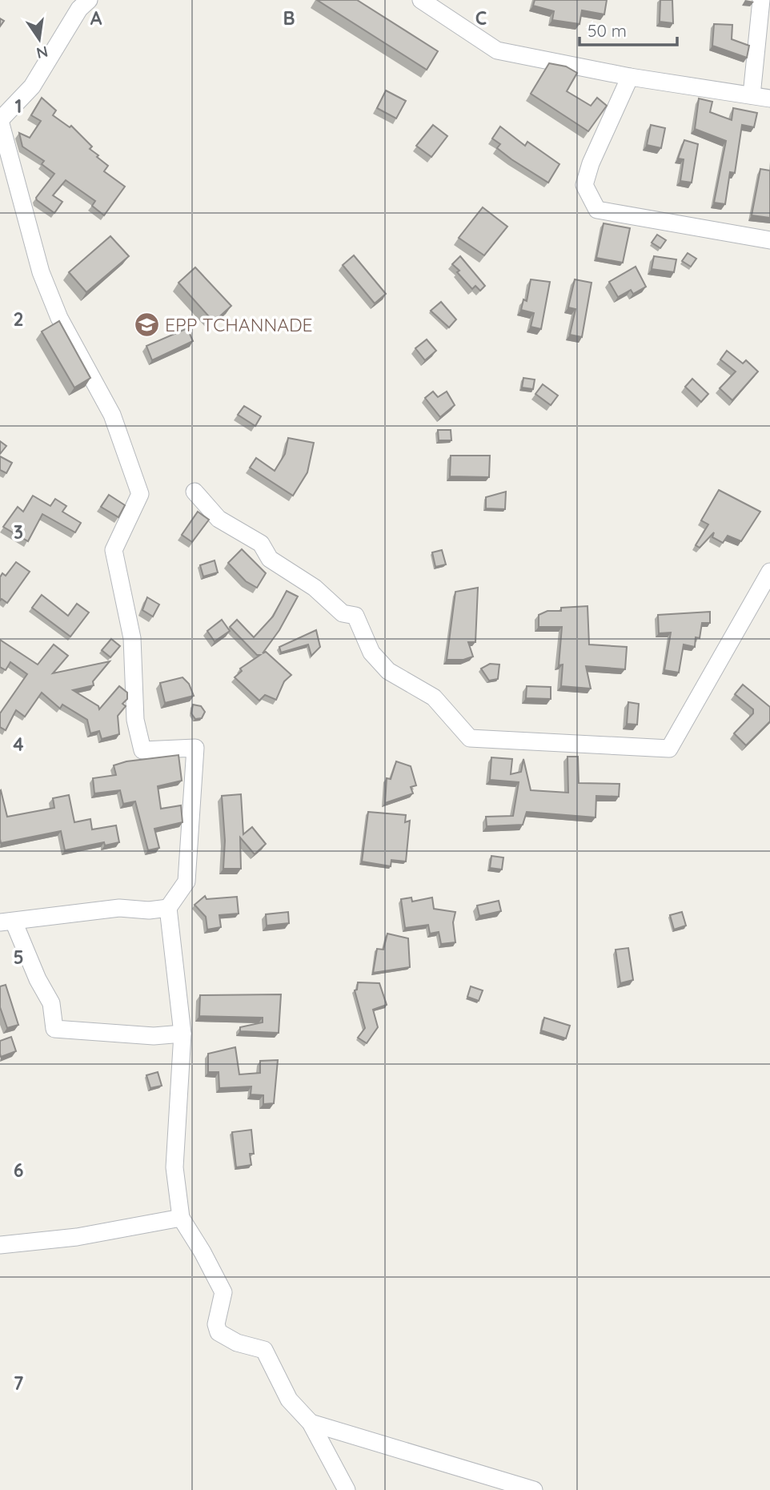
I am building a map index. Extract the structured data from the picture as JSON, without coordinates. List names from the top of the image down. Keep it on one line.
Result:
{"places":{"school or university":["EPP TCHANNADE"]},"scale_bar":"50 m","north":"bottom","grid":{"columns":["A","B","C"],"rows":["1","2","3","4","5","6","7"]}}
